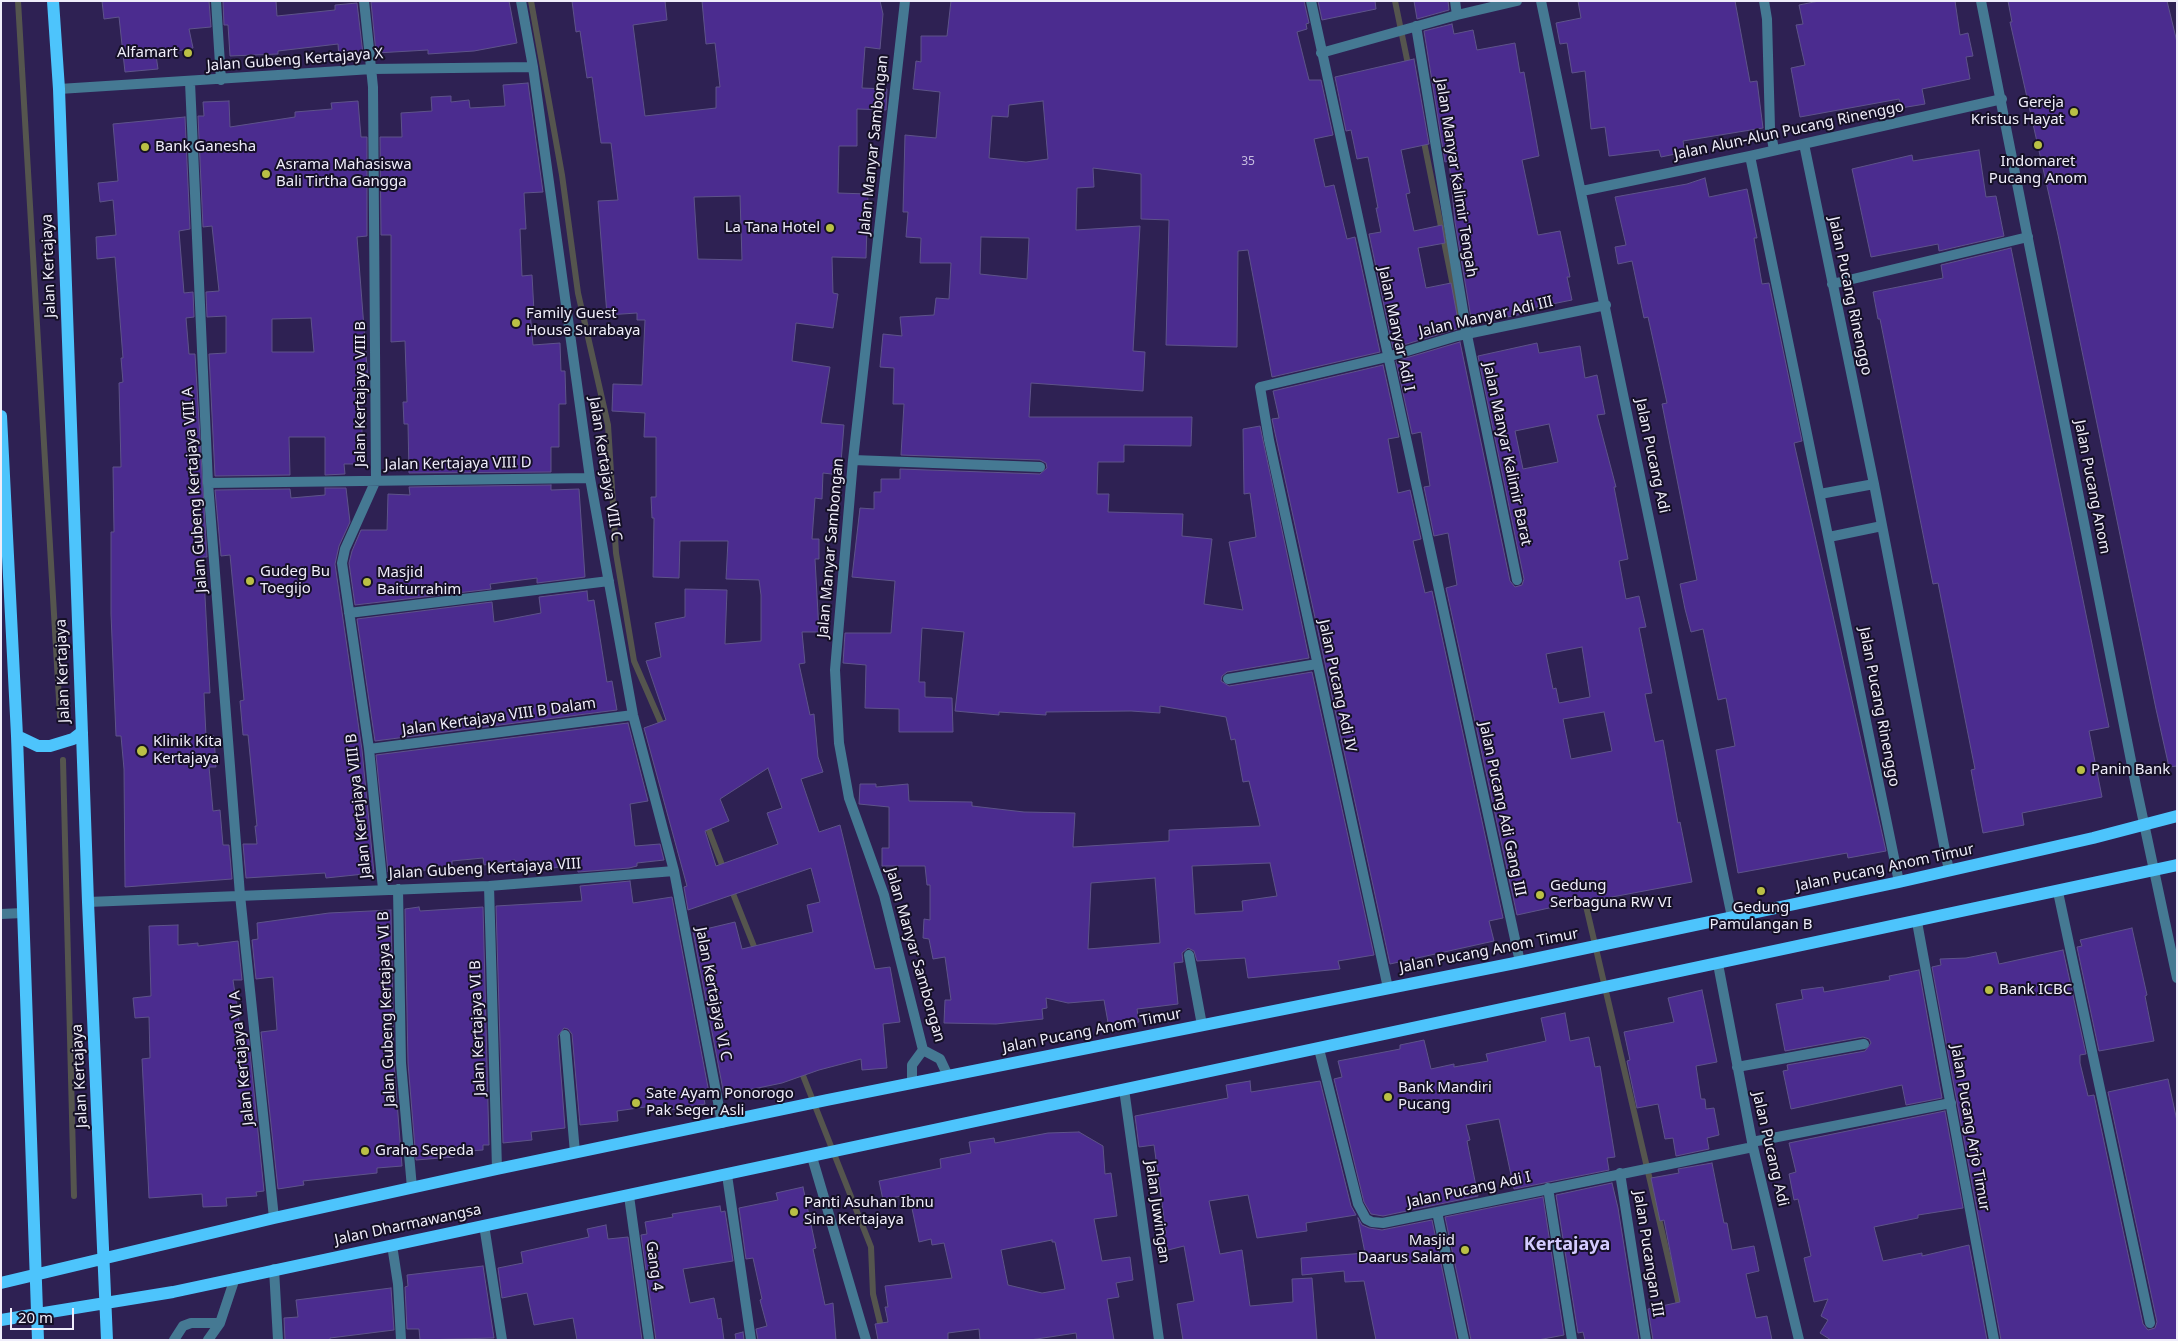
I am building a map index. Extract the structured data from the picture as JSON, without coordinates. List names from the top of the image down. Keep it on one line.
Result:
{"streets":{"main road":["Jalan Kertajaya","Jalan Pucang Anom Timur","Jalan Dharmawangsa"],"street":["Jalan Gubeng Kertajaya X","Jalan Alun-Alun Pucang Rinenggo","Jalan Manyar Sambongan","Jalan Manyar Kalimir Tengah","Jalan Pucang Rinenggo","Jalan Manyar Adi III","Jalan Manyar Adi I","Jalan Kertajaya VIII B","Jalan Manyar Kalimir Barat","Jalan Pucang Adi","Jalan Kertajaya VIII D","Jalan Kertajaya VIII C","Jalan Pucang Anom","Jalan Gubeng Kertajaya VIII A","Jalan Pucang Adi IV","Jalan Kertajaya VIII B Dalam","Jalan Pucang Adi Gang III","Jalan Gubeng Kertajaya VIII","Jalan Kertajaya VI C","Jalan Gubeng Kertajaya VI B","Jalan Kertajaya VI B","Jalan Kertajaya VI A","Jalan Pucang Arjo Timur","Jalan Pucang Adi I","Jalan Juwingan","Jalan Pucangan III","Gang 4"]},"crossings":[["Jalan Gubeng Kertajaya X","Jalan Kertajaya"],["Jalan Gubeng Kertajaya X","Jalan Kertajaya VIII B"],["Jalan Gubeng Kertajaya X","Jalan Kertajaya VIII C"],["Jalan Gubeng Kertajaya X","Jalan Gubeng Kertajaya VIII A"],["Jalan Alun-Alun Pucang Rinenggo","Jalan Pucang Rinenggo"],["Jalan Alun-Alun Pucang Rinenggo","Jalan Pucang Adi"],["Jalan Alun-Alun Pucang Rinenggo","Jalan Pucang Anom"],["Jalan Manyar Sambongan","Jalan Pucang Anom Timur"],["Jalan Manyar Kalimir Tengah","Jalan Manyar Adi III"],["Jalan Manyar Kalimir Tengah","Jalan Manyar Kalimir Barat"],["Jalan Kertajaya","Jalan Gubeng Kertajaya VIII"],["Jalan Kertajaya","Jalan Dharmawangsa"],["Jalan Pucang Rinenggo","Jalan Pucang Anom Timur"],["Jalan Manyar Adi III","Jalan Manyar Adi I"],["Jalan Manyar Adi III","Jalan Manyar Kalimir Barat"],["Jalan Manyar Adi III","Jalan Pucang Adi"],["Jalan Manyar Adi III","Jalan Pucang Adi IV"],["Jalan Manyar Adi I","Jalan Pucang Adi Gang III"],["Jalan Kertajaya VIII B","Jalan Kertajaya VIII D"],["Jalan Kertajaya VIII B","Jalan Kertajaya VIII B Dalam"],["Jalan Kertajaya VIII B","Jalan Gubeng Kertajaya VIII"],["Jalan Pucang Adi","Jalan Pucang Anom Timur"],["Jalan Pucang Adi","Jalan Pucang Adi I"],["Jalan Kertajaya VIII D","Jalan Kertajaya VIII C"],["Jalan Kertajaya VIII D","Jalan Gubeng Kertajaya VIII A"],["Jalan Kertajaya VIII C","Jalan Kertajaya VIII B Dalam"],["Jalan Kertajaya VIII C","Jalan Gubeng Kertajaya VIII"],["Jalan Kertajaya VIII C","Jalan Kertajaya VI C"],["Jalan Pucang Anom","Jalan Pucang Anom Timur"],["Jalan Gubeng Kertajaya VIII A","Jalan Gubeng Kertajaya VIII"],["Jalan Gubeng Kertajaya VIII A","Jalan Kertajaya VI A"],["Jalan Pucang Adi IV","Jalan Pucang Anom Timur"],["Jalan Pucang Adi Gang III","Jalan Pucang Anom Timur"],["Jalan Pucang Anom Timur","Jalan Kertajaya VI C"],["Jalan Gubeng Kertajaya VIII","Jalan Kertajaya VI C"],["Jalan Gubeng Kertajaya VIII","Jalan Gubeng Kertajaya VI B"],["Jalan Gubeng Kertajaya VIII","Jalan Kertajaya VI B"],["Jalan Gubeng Kertajaya VIII","Jalan Kertajaya VI A"],["Jalan Pucang Arjo Timur","Jalan Pucang Adi I"],["Jalan Pucang Adi I","Jalan Pucangan III"],["Jalan Dharmawangsa","Gang 4"]],"districts":["Kertajaya"],"places":["Alfamart","Gereja Kristus Hayat","Indomaret Pucang Anom","Bank Ganesha","Asrama Mahasiswa Bali Tirtha Gangga","La Tana Hotel","Family Guest House Surabaya","Gudeg Bu Toegijo","Masjid Baiturrahim","Klinik Kita Kertajaya","Panin Bank","Gedung Pamulangan B","Gedung Serbaguna RW VI","Bank ICBC","Bank Mandiri Pucang","Sate Ayam Ponorogo Pak Seger Asli","Graha Sepeda","Panti Asuhan Ibnu Sina Kertajaya","Masjid Daarus Salam"],"house_numbers":["35"],"scale_bar":"20 m"}
